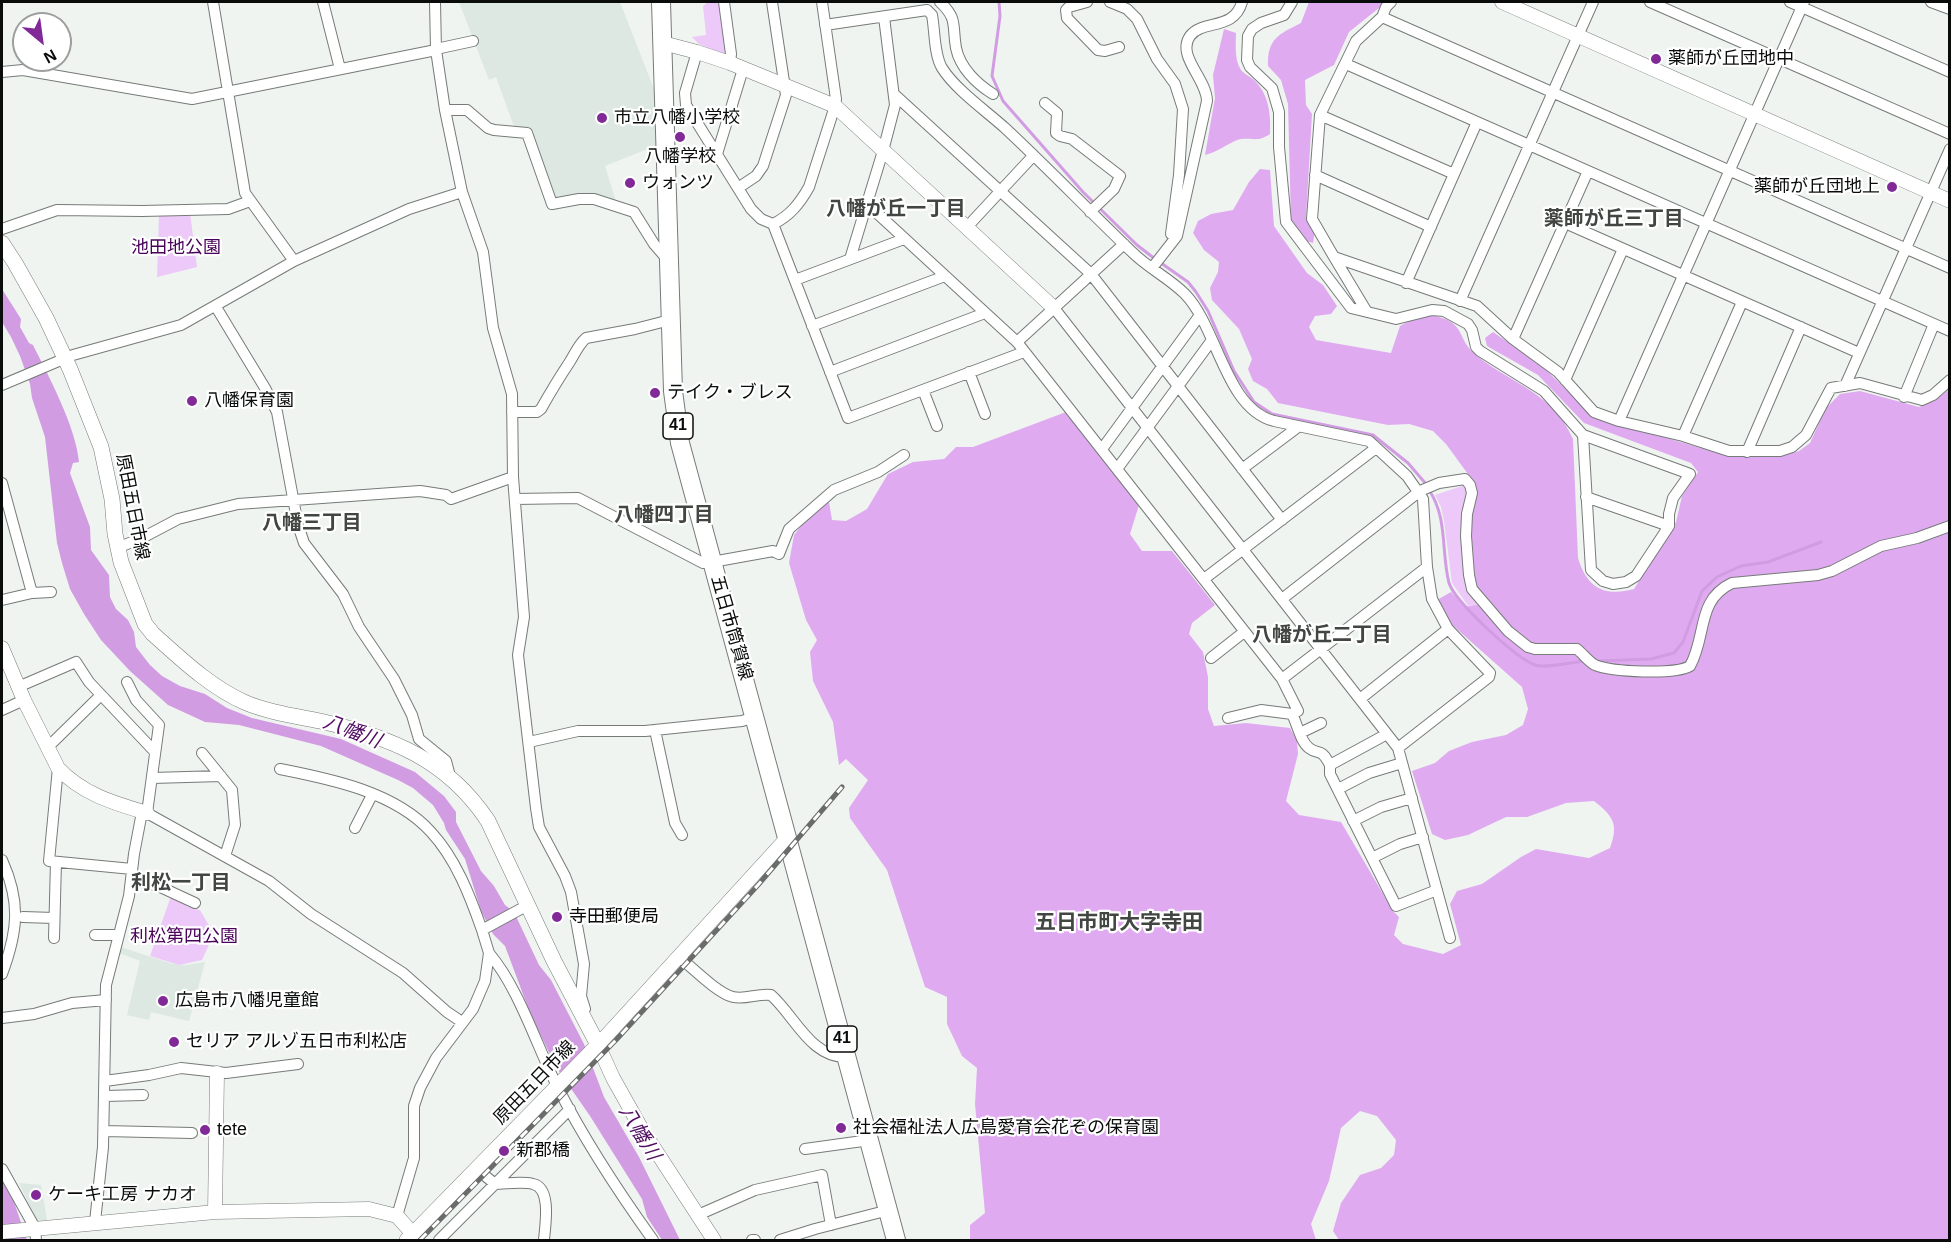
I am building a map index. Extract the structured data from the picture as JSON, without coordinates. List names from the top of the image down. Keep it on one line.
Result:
{"streets":{"main road":["41","原田五日市線","五日市筒賀線"]},"districts":["八幡が丘一丁目","薬師が丘三丁目","八幡四丁目","八幡三丁目","八幡が丘二丁目","利松一丁目","五日市町大字寺田"],"water":["八幡川"],"parks":["池田地公園","利松第四公園"],"places":["薬師が丘団地中","市立八幡小学校","八幡学校","ウォンツ","薬師が丘団地上","テイク・ブレス","八幡保育園","寺田郵便局","広島市八幡児童館","セリア アルゾ五日市利松店","社会福祉法人広島愛育会花ぞの保育園","tete","新郡橋","ケーキ工房 ナカオ"],"north":"bottom right"}
